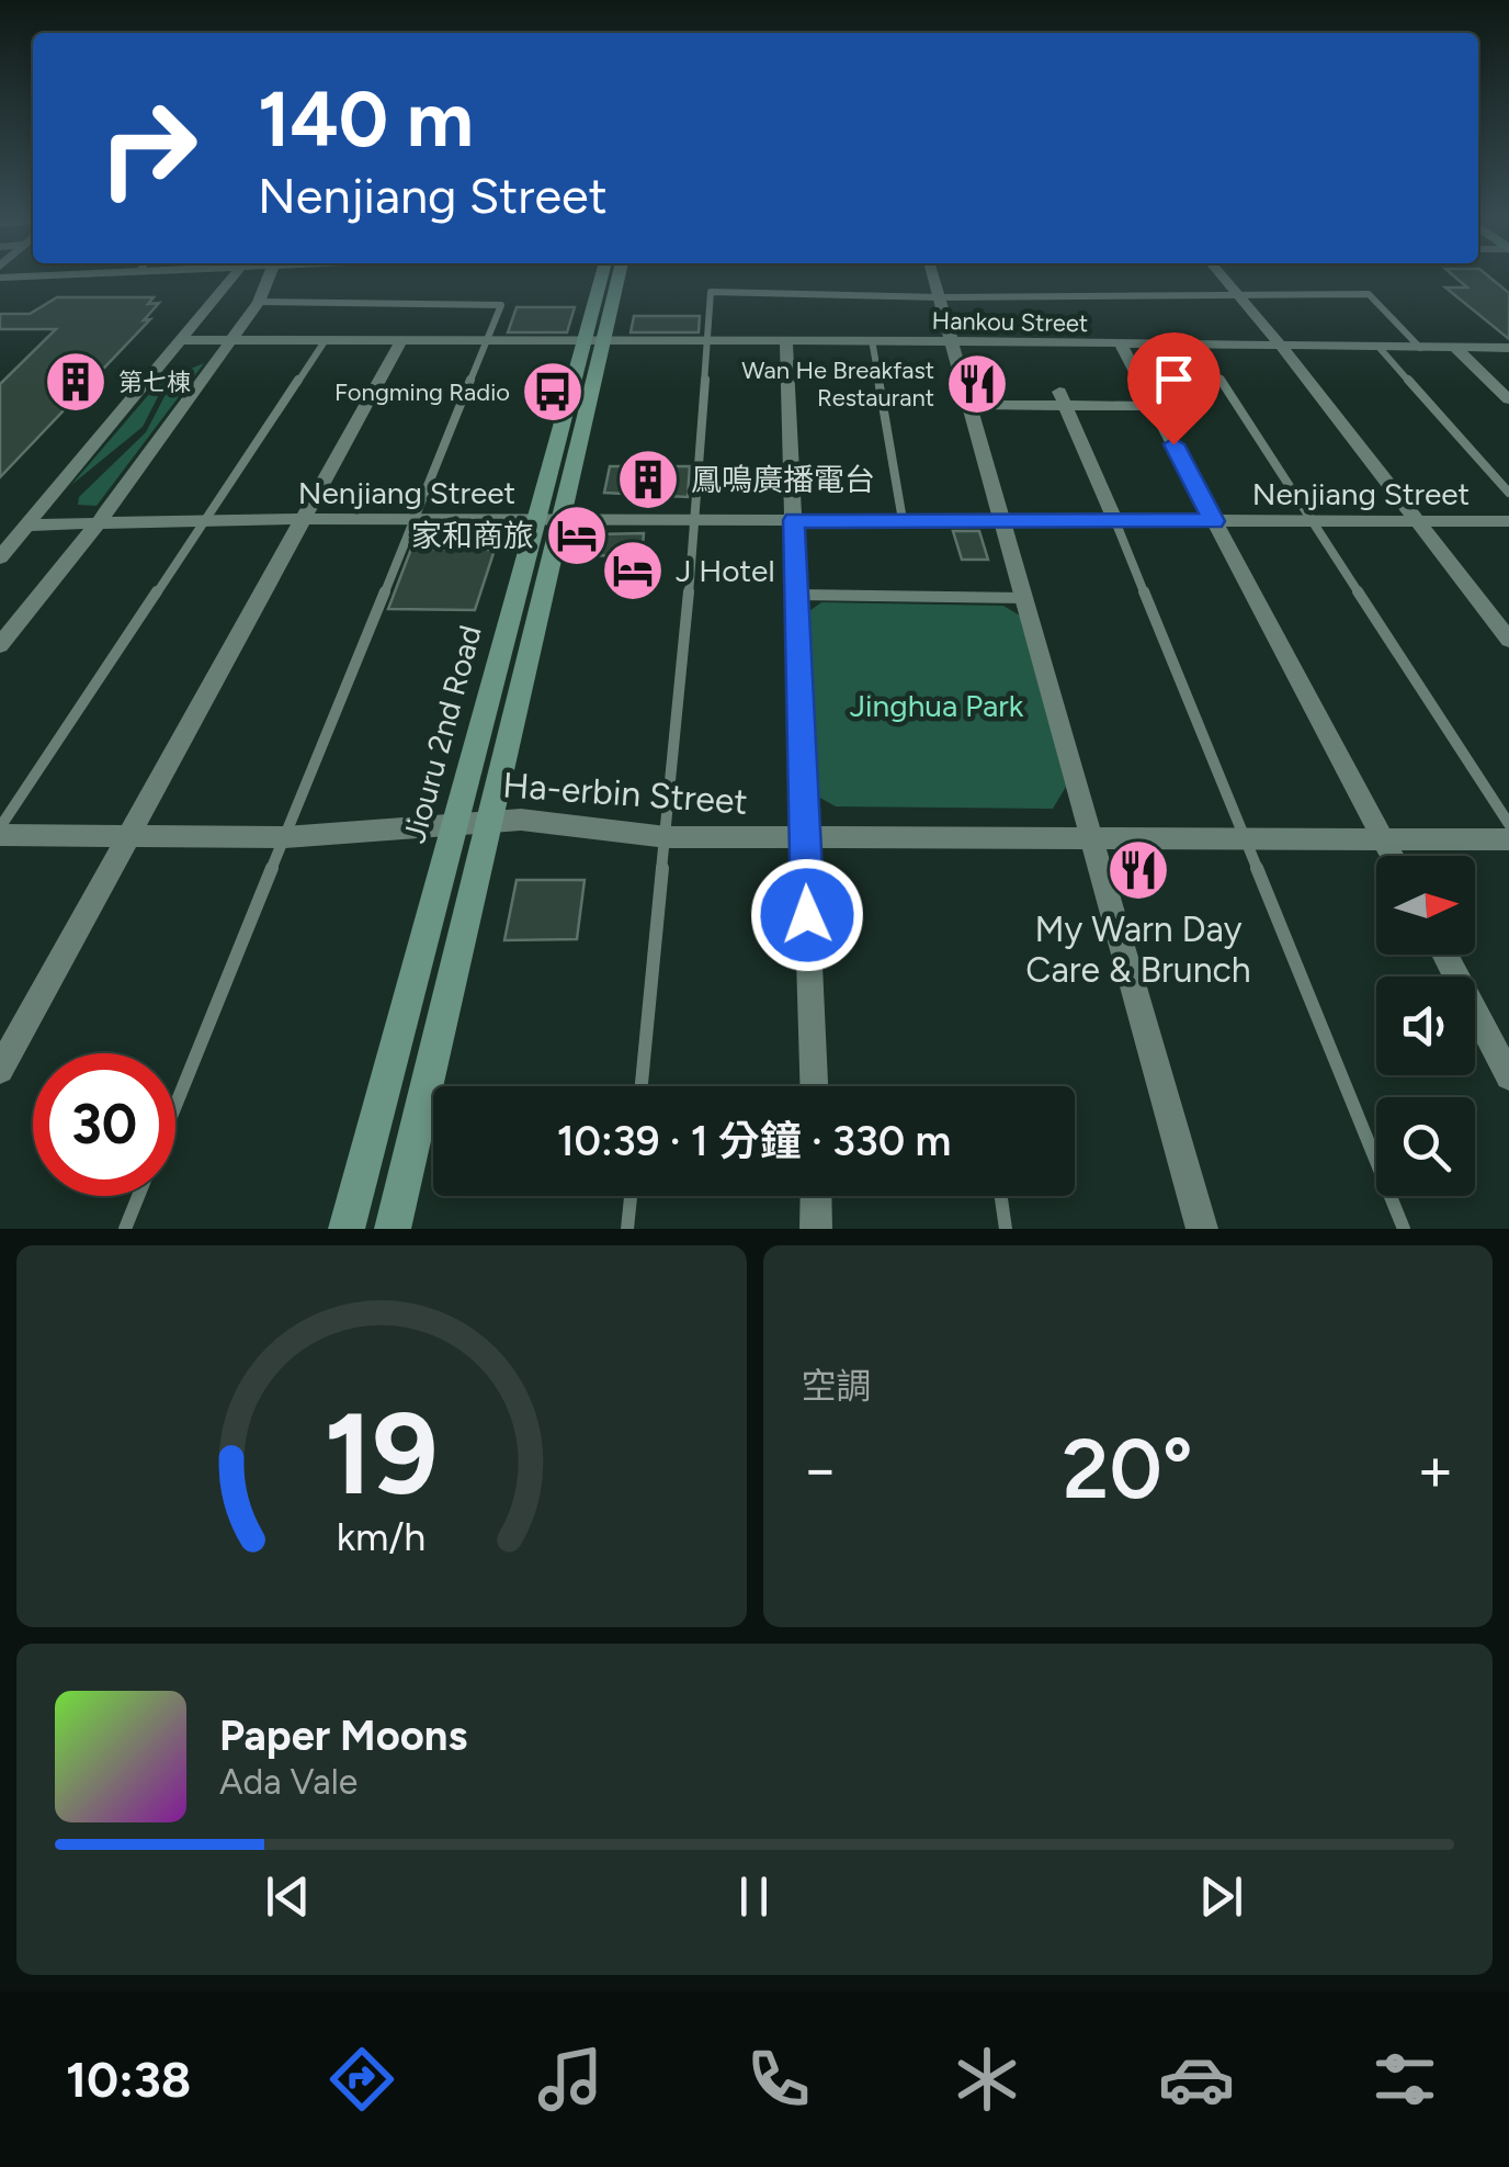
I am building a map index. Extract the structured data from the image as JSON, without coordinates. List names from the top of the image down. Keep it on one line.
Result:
{"streets":{"street":["Hankou Street","Nenjiang Street","Jiouru 2nd Road","Ha-erbin Street"]},"crossings":[["Hankou Street","Jiouru 2nd Road"],["Nenjiang Street","Jiouru 2nd Road"],["Jiouru 2nd Road","Ha-erbin Street"]],"parks":["Jinghua Park"],"places":{"building":["第七棟","鳳鳴廣播電台"],"restaurant":["Wan He Breakfast Restaurant","My Warn Day Care & Brunch"],"bus stop":["Fongming Radio"],"hotel":["家和商旅","J Hotel"]},"north":"right","page":{"turn":["140 m","Nenjiang Street"],"limit":"30","trip":"10:39 · 1 分鐘 · 330 m","tile":"空調","heat":["−","20°","+"],"song":["Paper Moons","Ada Vale"],"tabs":"10:38","gauge":["19","km/h"]}}
